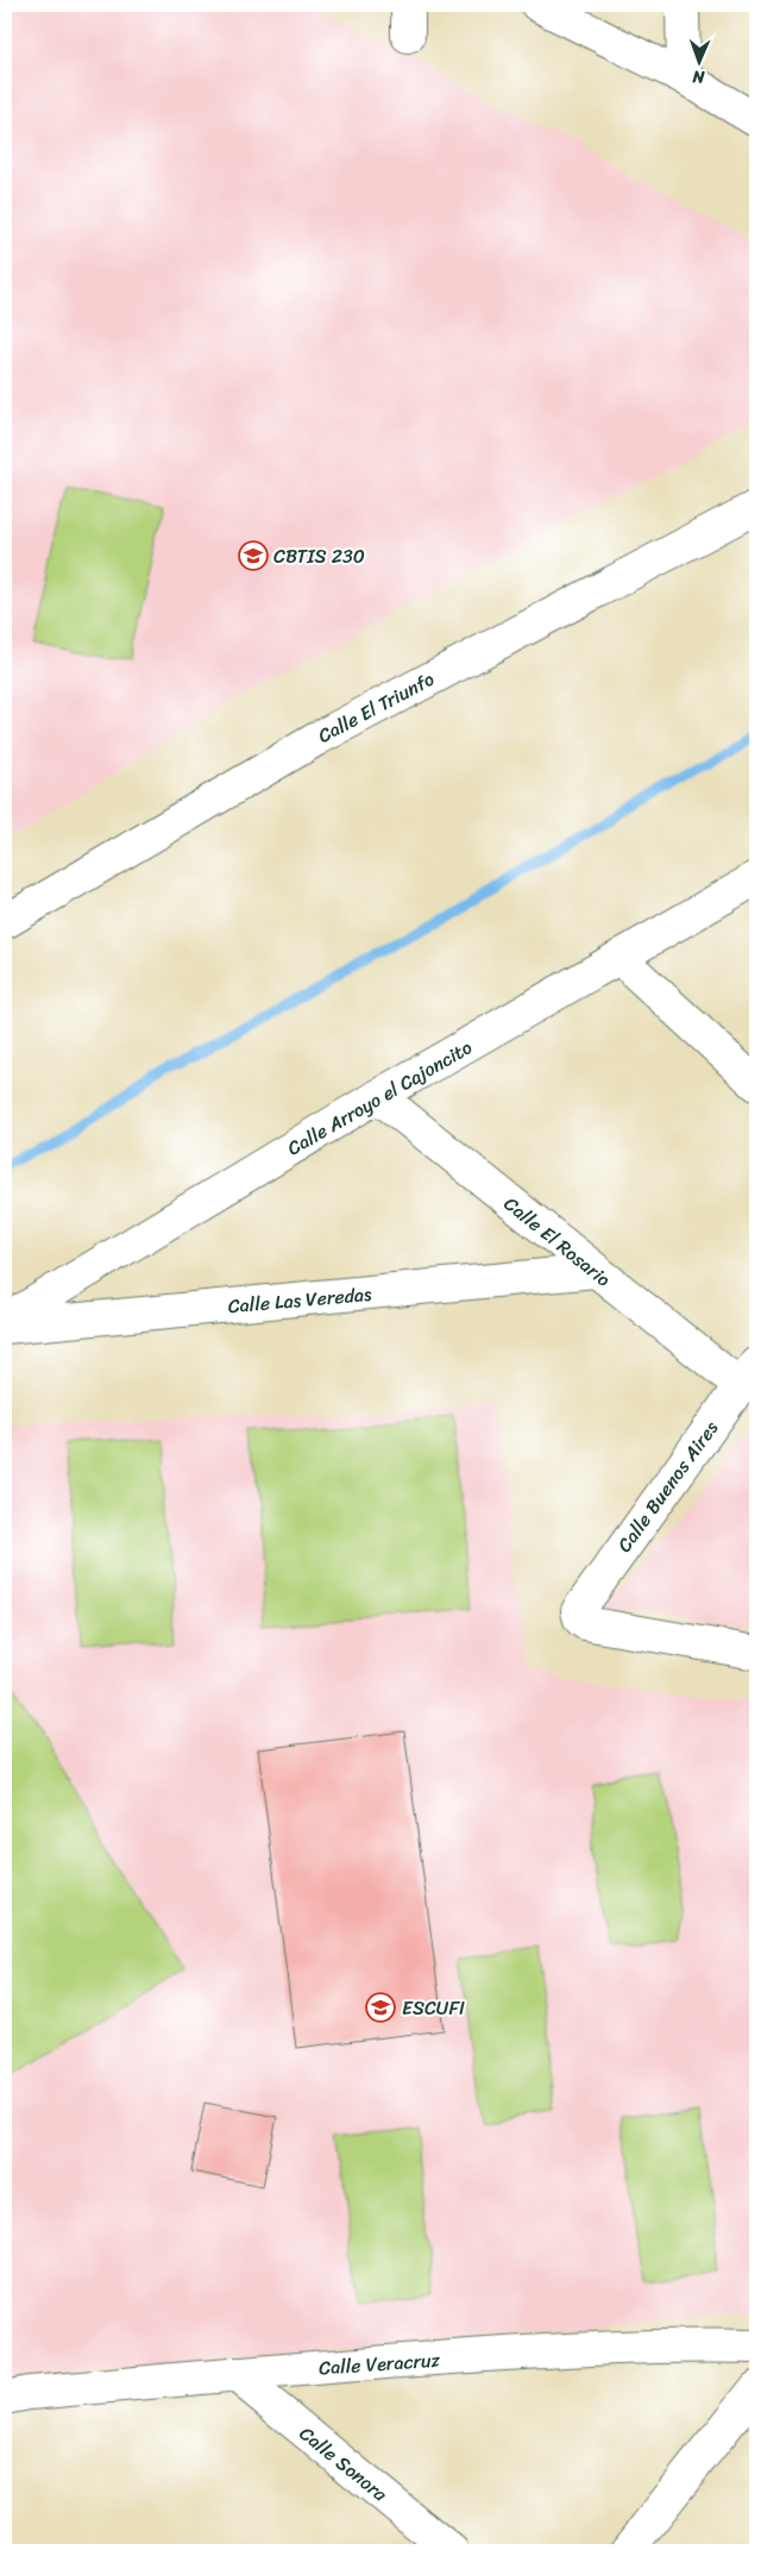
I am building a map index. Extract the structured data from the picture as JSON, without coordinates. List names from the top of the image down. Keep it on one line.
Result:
{"streets":{"street":["Calle El Triunfo","Calle Arroyo el Cajoncito","Calle El Rosario","Calle Las Veredas","Calle Buenos Aires","Calle Veracruz","Calle Sonora"]},"crossings":[["Calle Arroyo el Cajoncito","Calle El Rosario"],["Calle El Rosario","Calle Las Veredas"],["Calle El Rosario","Calle Buenos Aires"],["Calle Veracruz","Calle Sonora"]],"places":{"school or university":["CBTIS 230","ESCUFI"]},"north":"bottom"}
